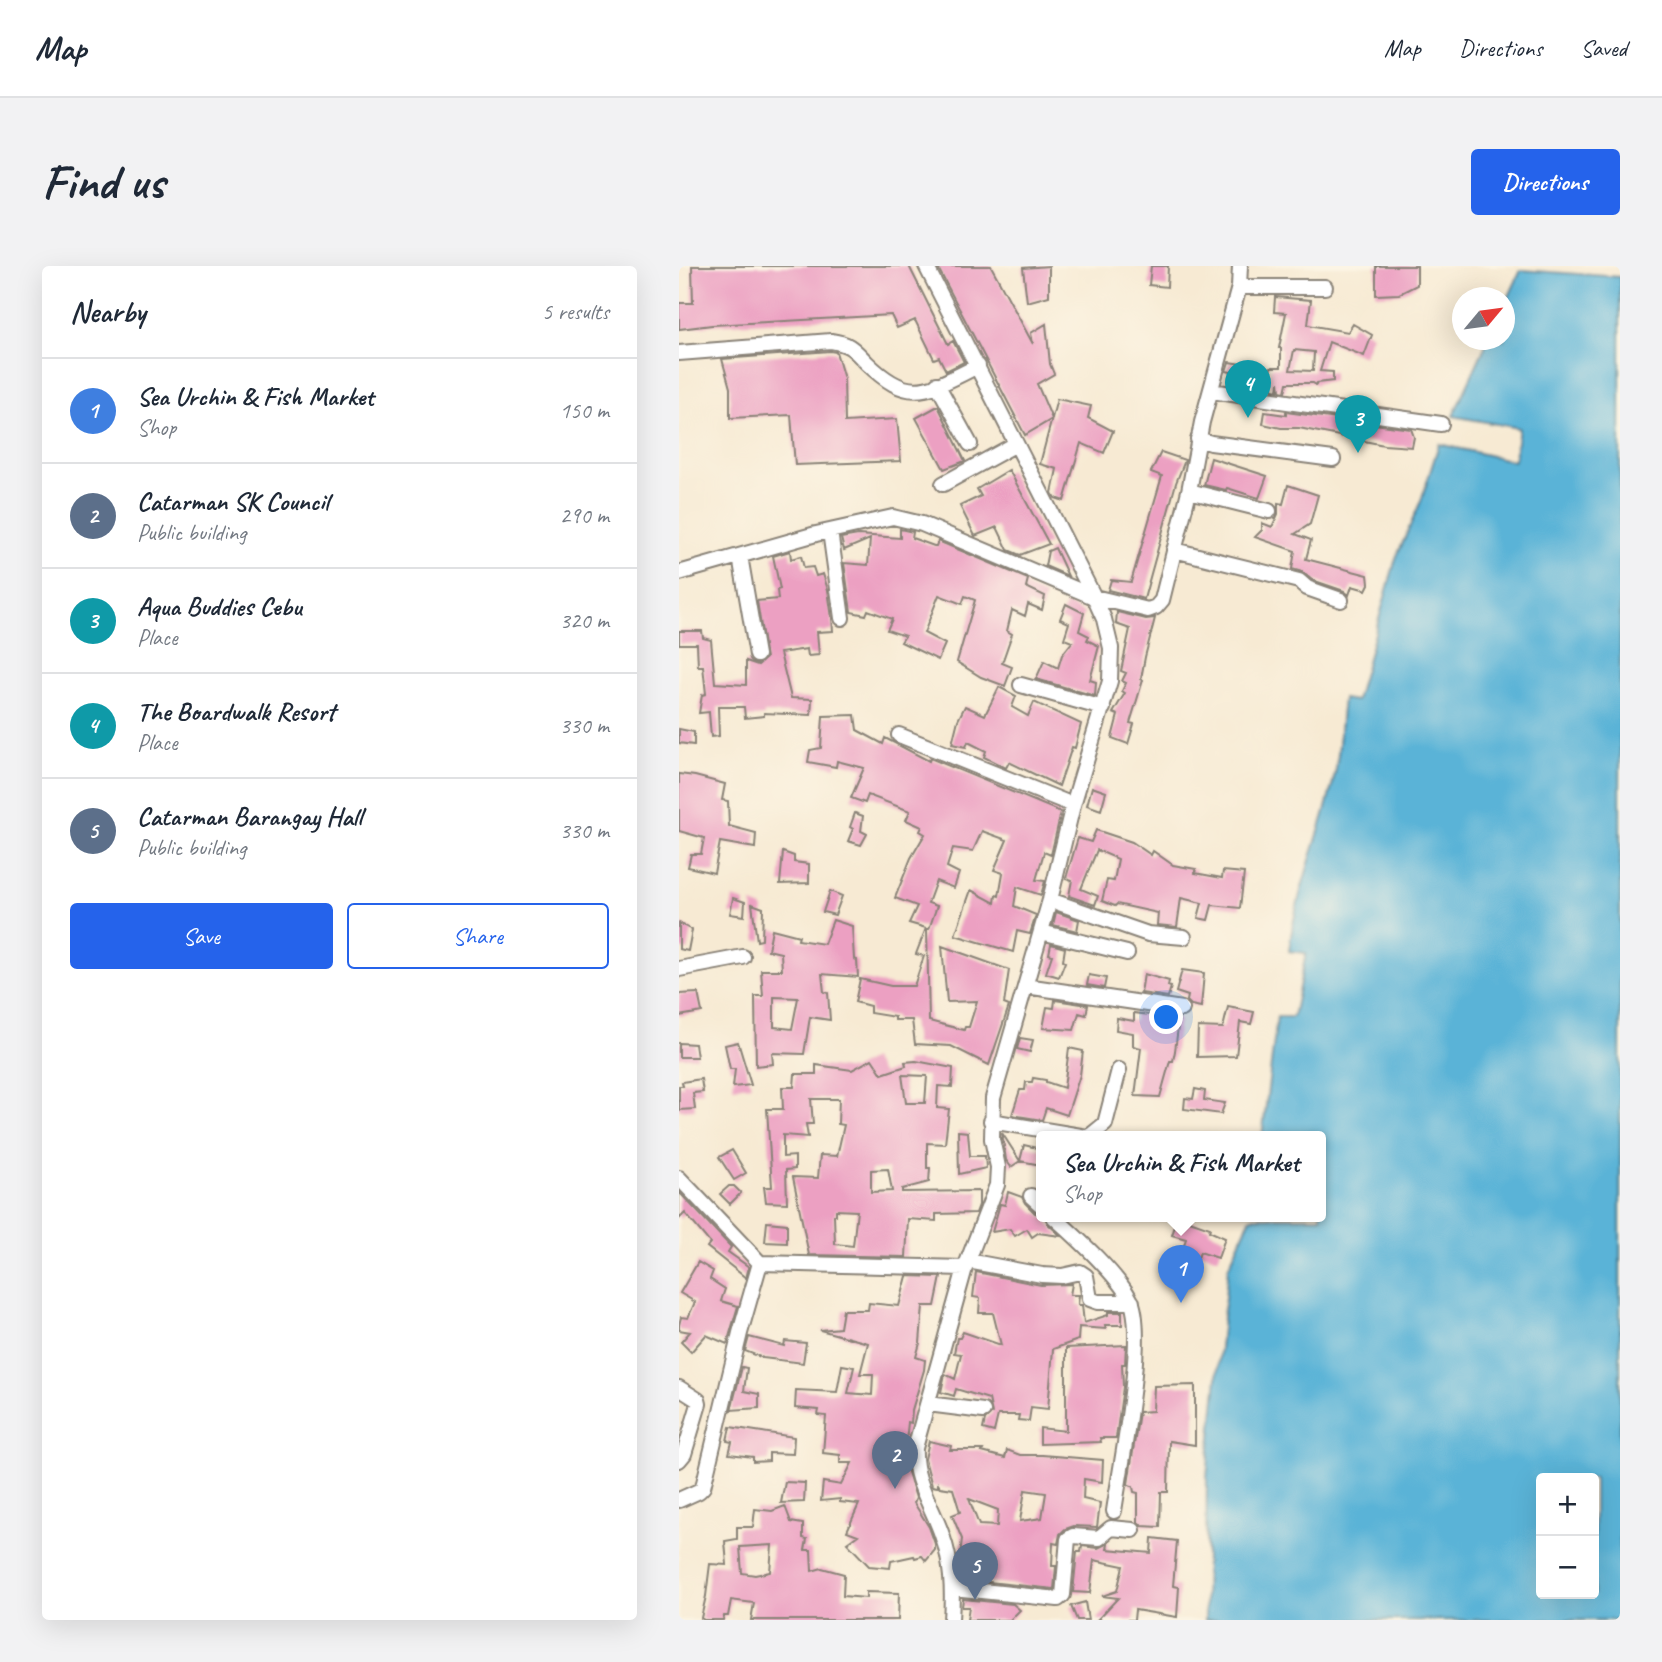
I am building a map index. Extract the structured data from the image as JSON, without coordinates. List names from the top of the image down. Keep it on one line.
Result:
{"north":"top right","page":{"header":"Map","nav":["Map","Directions","Saved"],"buttons":["Directions",["Save","Share"]],"title":"Find us","heading":["Nearby","5 results"],"list":[{"mark":"1","name":"Sea Urchin & Fish Market","note":"Shop","value":"150 m"},{"mark":"2","name":"Catarman SK Council","note":"Public building","value":"290 m"},{"mark":"3","name":"Aqua Buddies Cebu","note":"Place","value":"320 m"},{"mark":"4","name":"The Boardwalk Resort","note":"Place","value":"330 m"},{"mark":"5","name":"Catarman Barangay Hall","note":"Public building","value":"330 m"}],"pins":["4","3","1","2","5"],"popup":["Sea Urchin & Fish Market","Shop"],"map_buttons":["+","−"]}}
